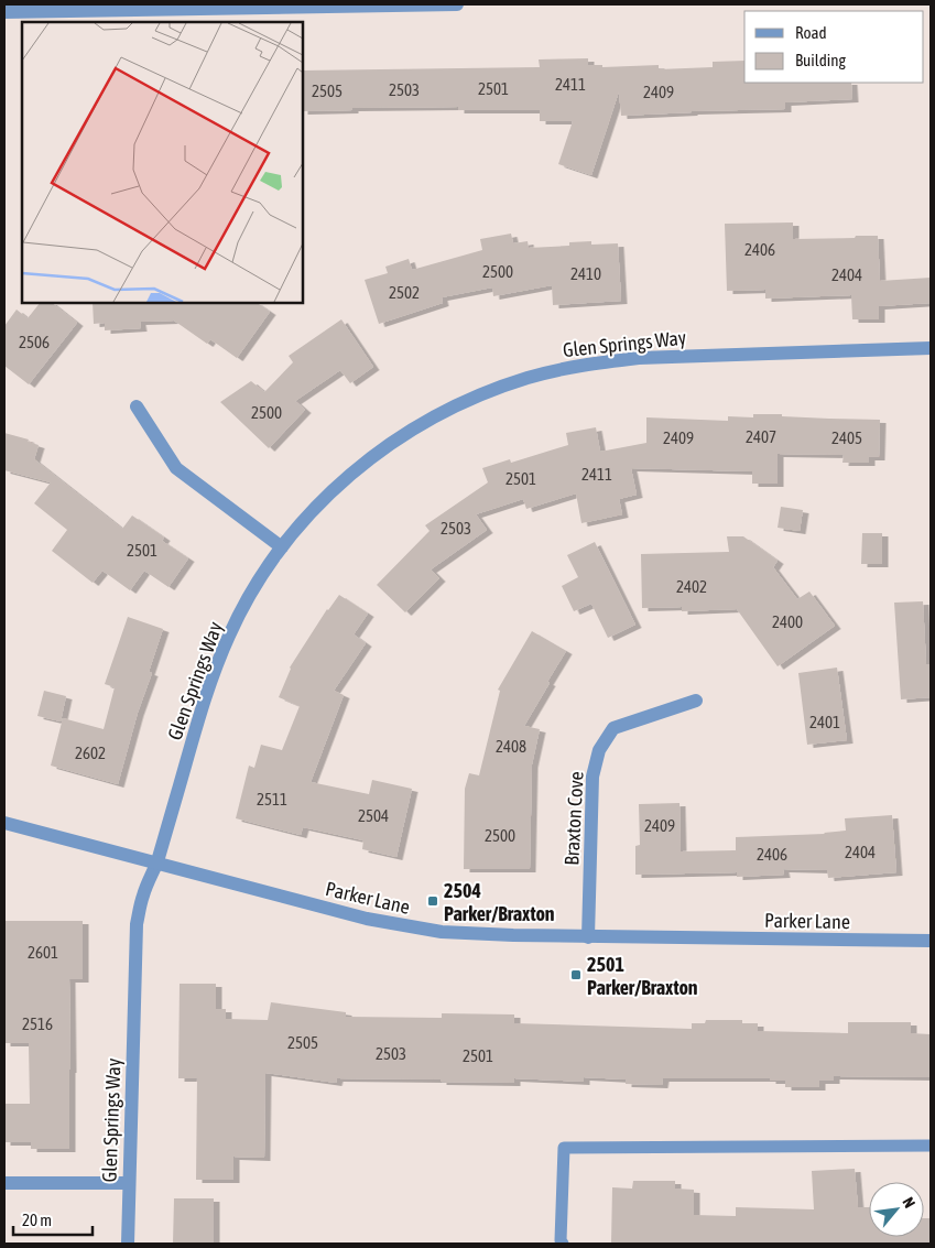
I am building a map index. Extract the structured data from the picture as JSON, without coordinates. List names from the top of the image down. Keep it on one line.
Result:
{"streets":{"street":["Glen Springs Way","Braxton Cove","Parker Lane"]},"crossings":[["Glen Springs Way","Parker Lane"],["Braxton Cove","Parker Lane"]],"places":{"transit":["2504 Parker/Braxton","2501 Parker/Braxton"]},"house_numbers":["2411","2501","2503","2505","2409","2406","2500","2410","2404","2502","2506","2500","2407","2409","2405","2411","2501","2503","2501","2402","2400","2401","2408","2602","2511","2504","2409","2500","2404","2406","2601","2516","2505","2503","2501"],"legend":["Road","Building"],"scale_bar":"20 m","north":"top right"}
